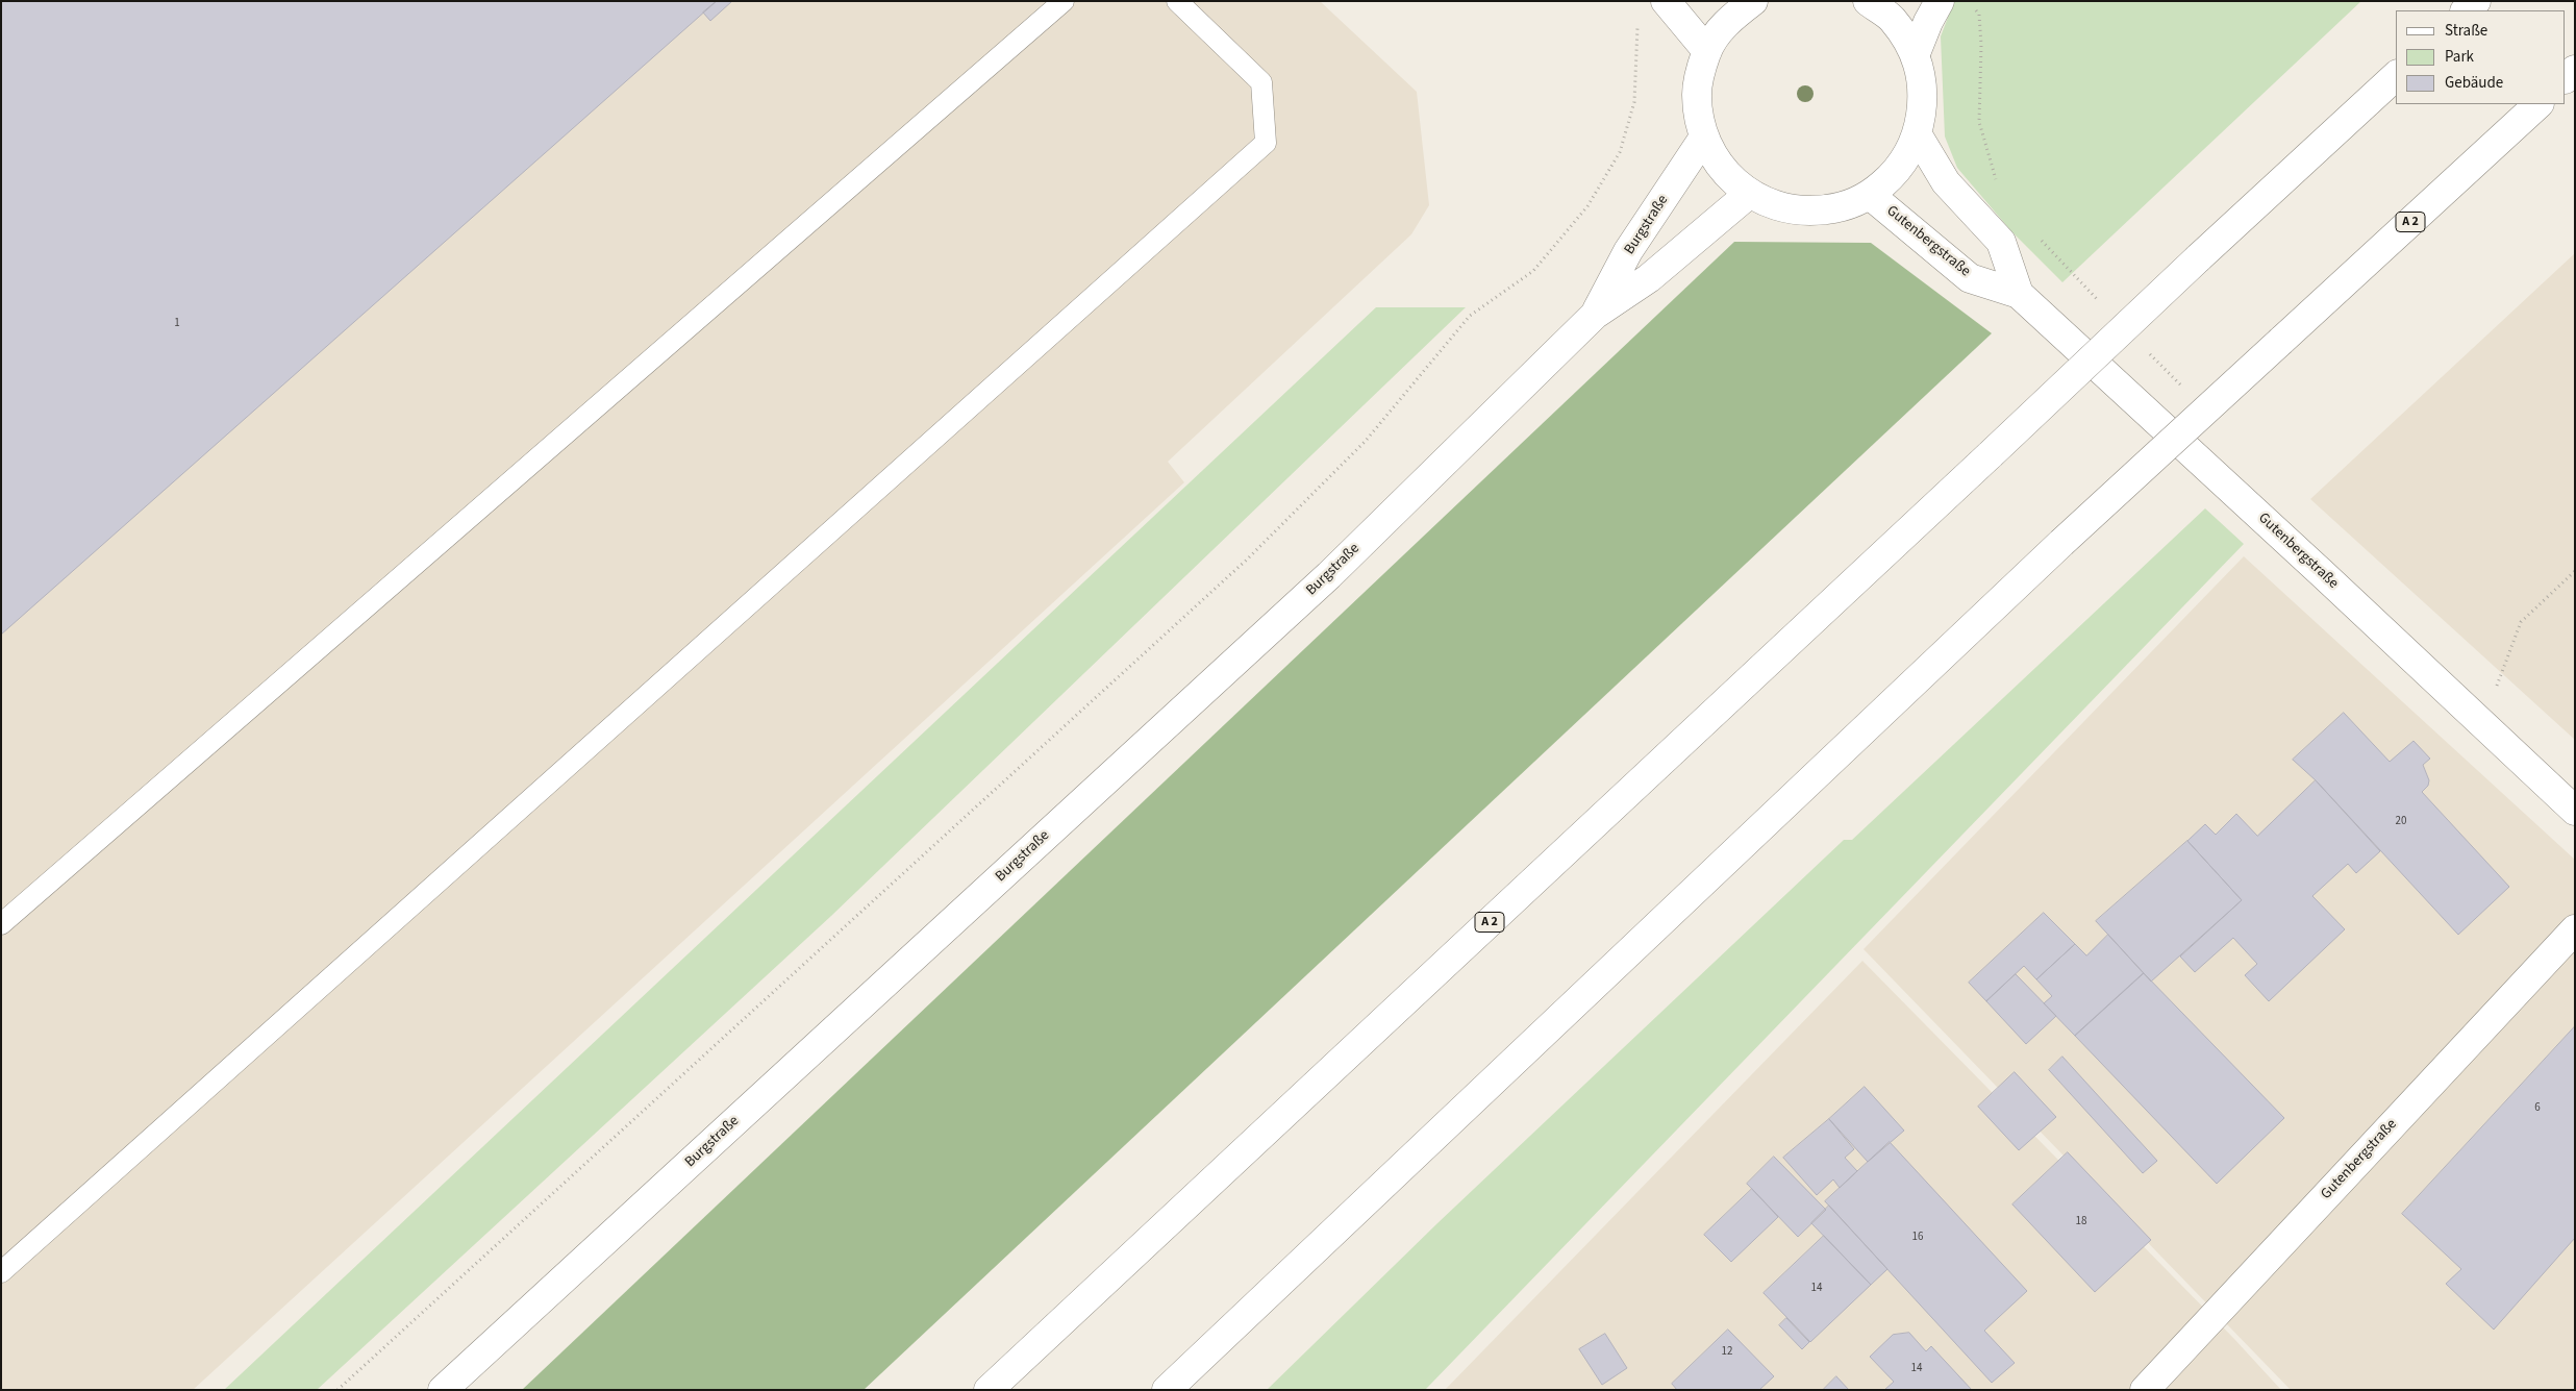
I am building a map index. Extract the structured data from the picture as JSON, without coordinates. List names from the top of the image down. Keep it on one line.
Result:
{"streets":{"main road":["A 2","Burgstraße","Gutenbergstraße"]},"house_numbers":["1","20","6","18","16","14","12","14"],"legend":["Straße","Park","Gebäude"]}
